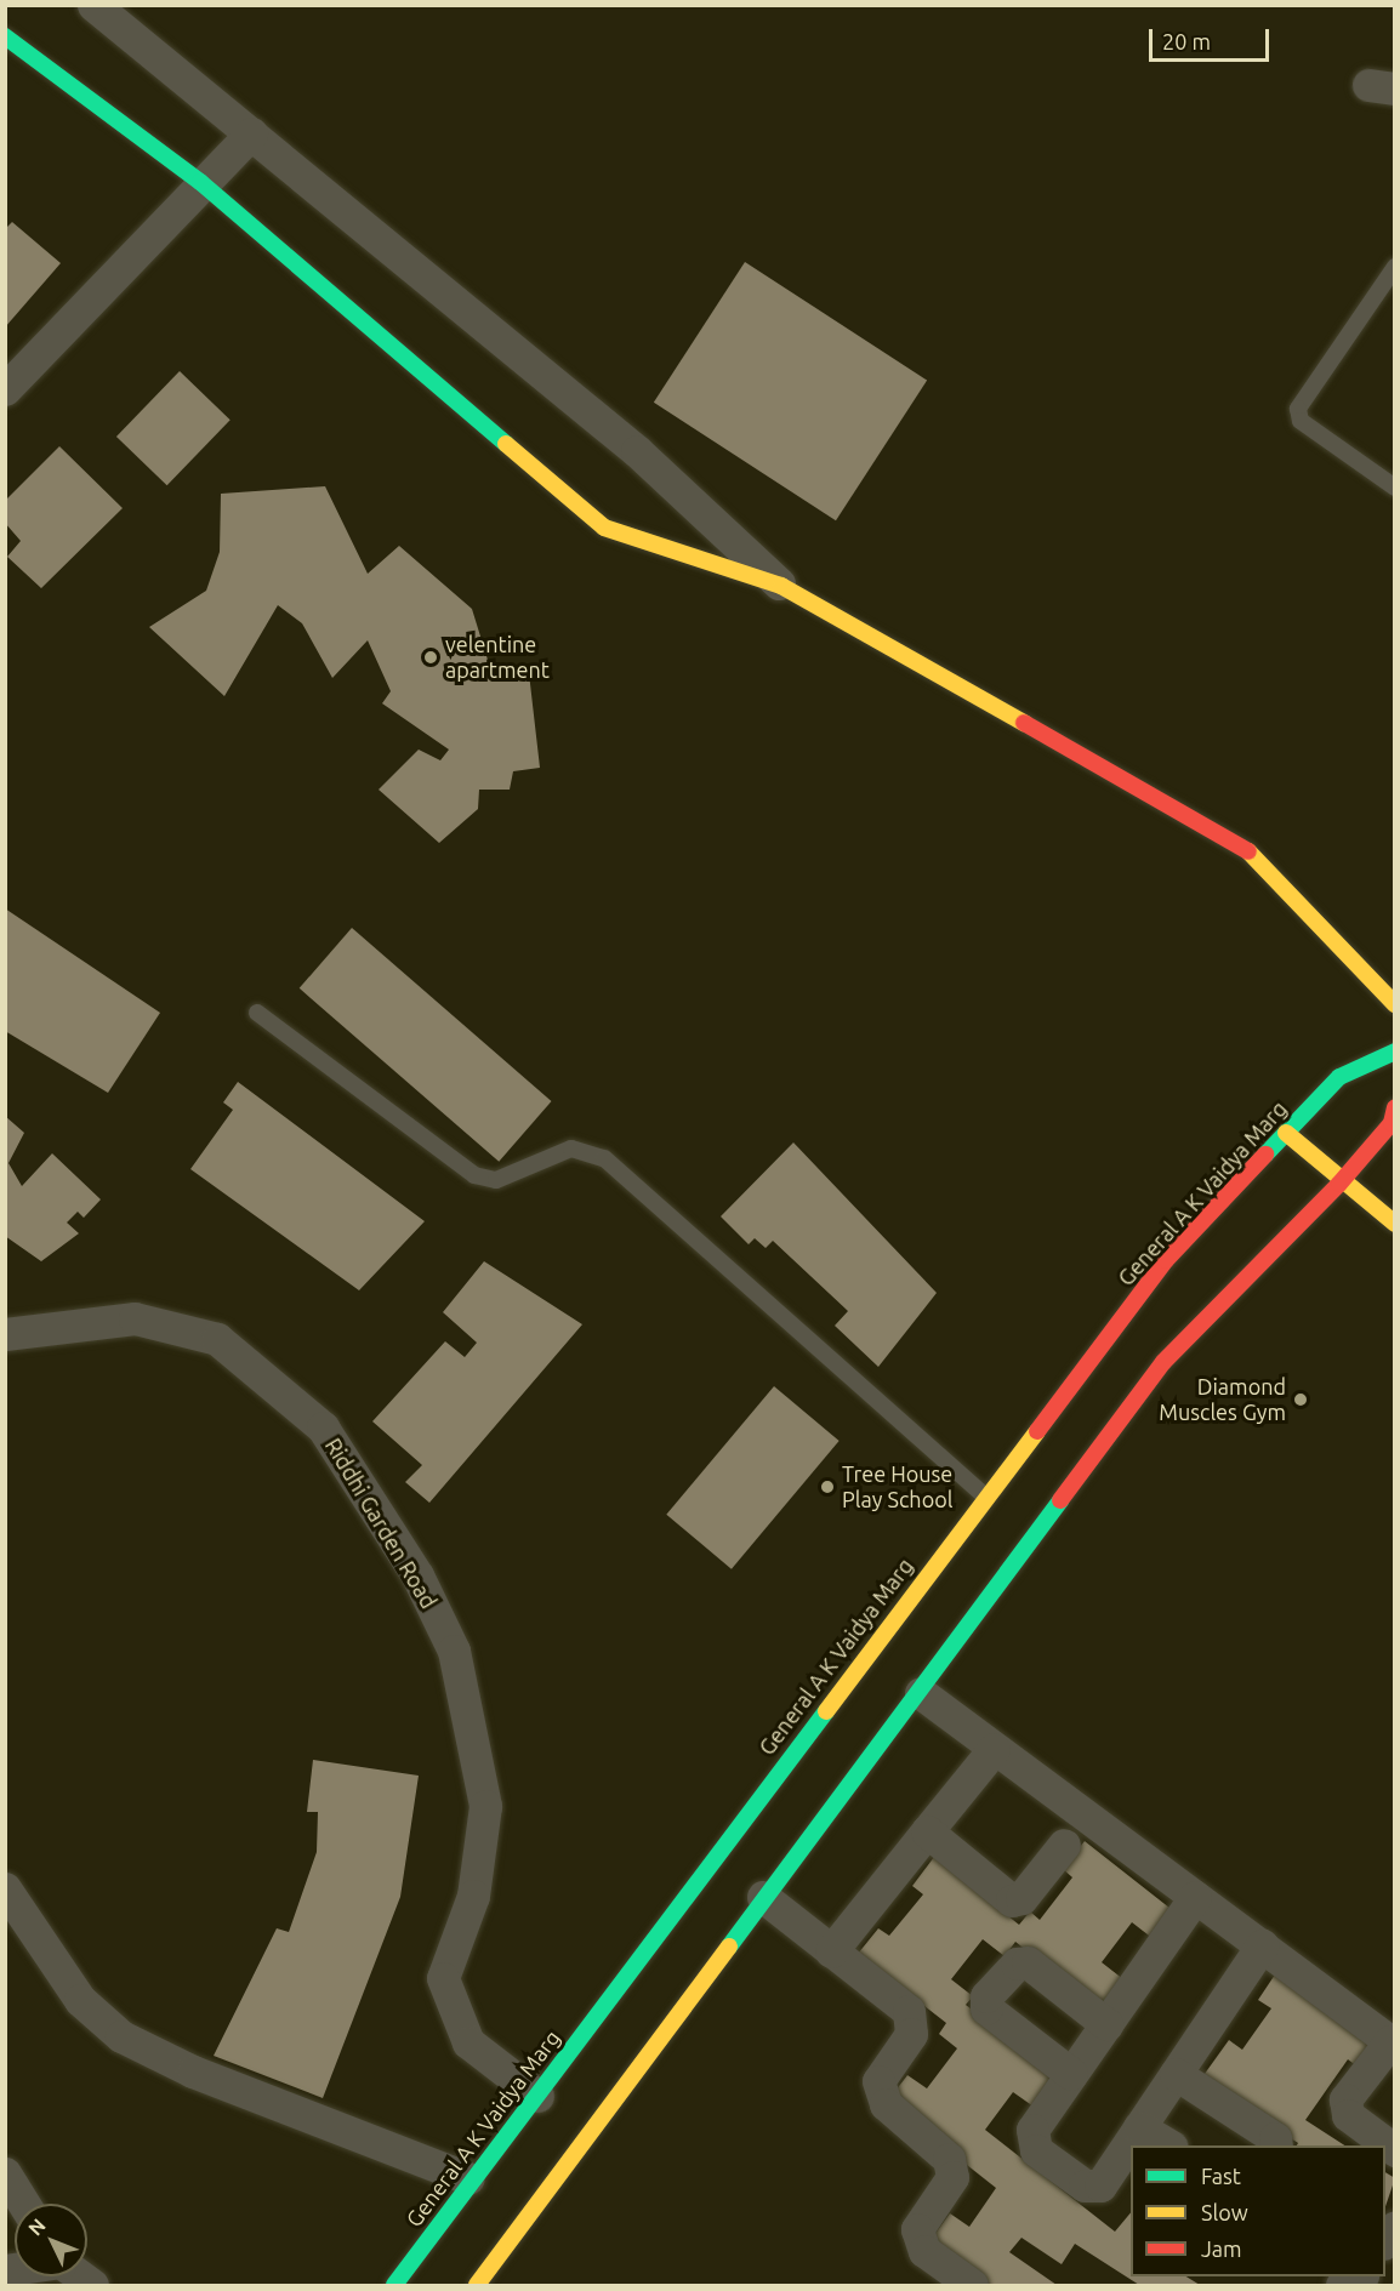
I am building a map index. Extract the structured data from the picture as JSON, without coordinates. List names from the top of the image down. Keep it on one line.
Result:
{"streets":{"main road":["General A K Vaidya Marg"],"street":["Riddhi Garden Road"]},"crossings":[["General A K Vaidya Marg","Riddhi Garden Road"]],"places":["velentine apartment","Diamond Muscles Gym","Tree House Play School"],"legend":["Fast","Slow","Jam"],"scale_bar":"20 m","north":"top left"}
